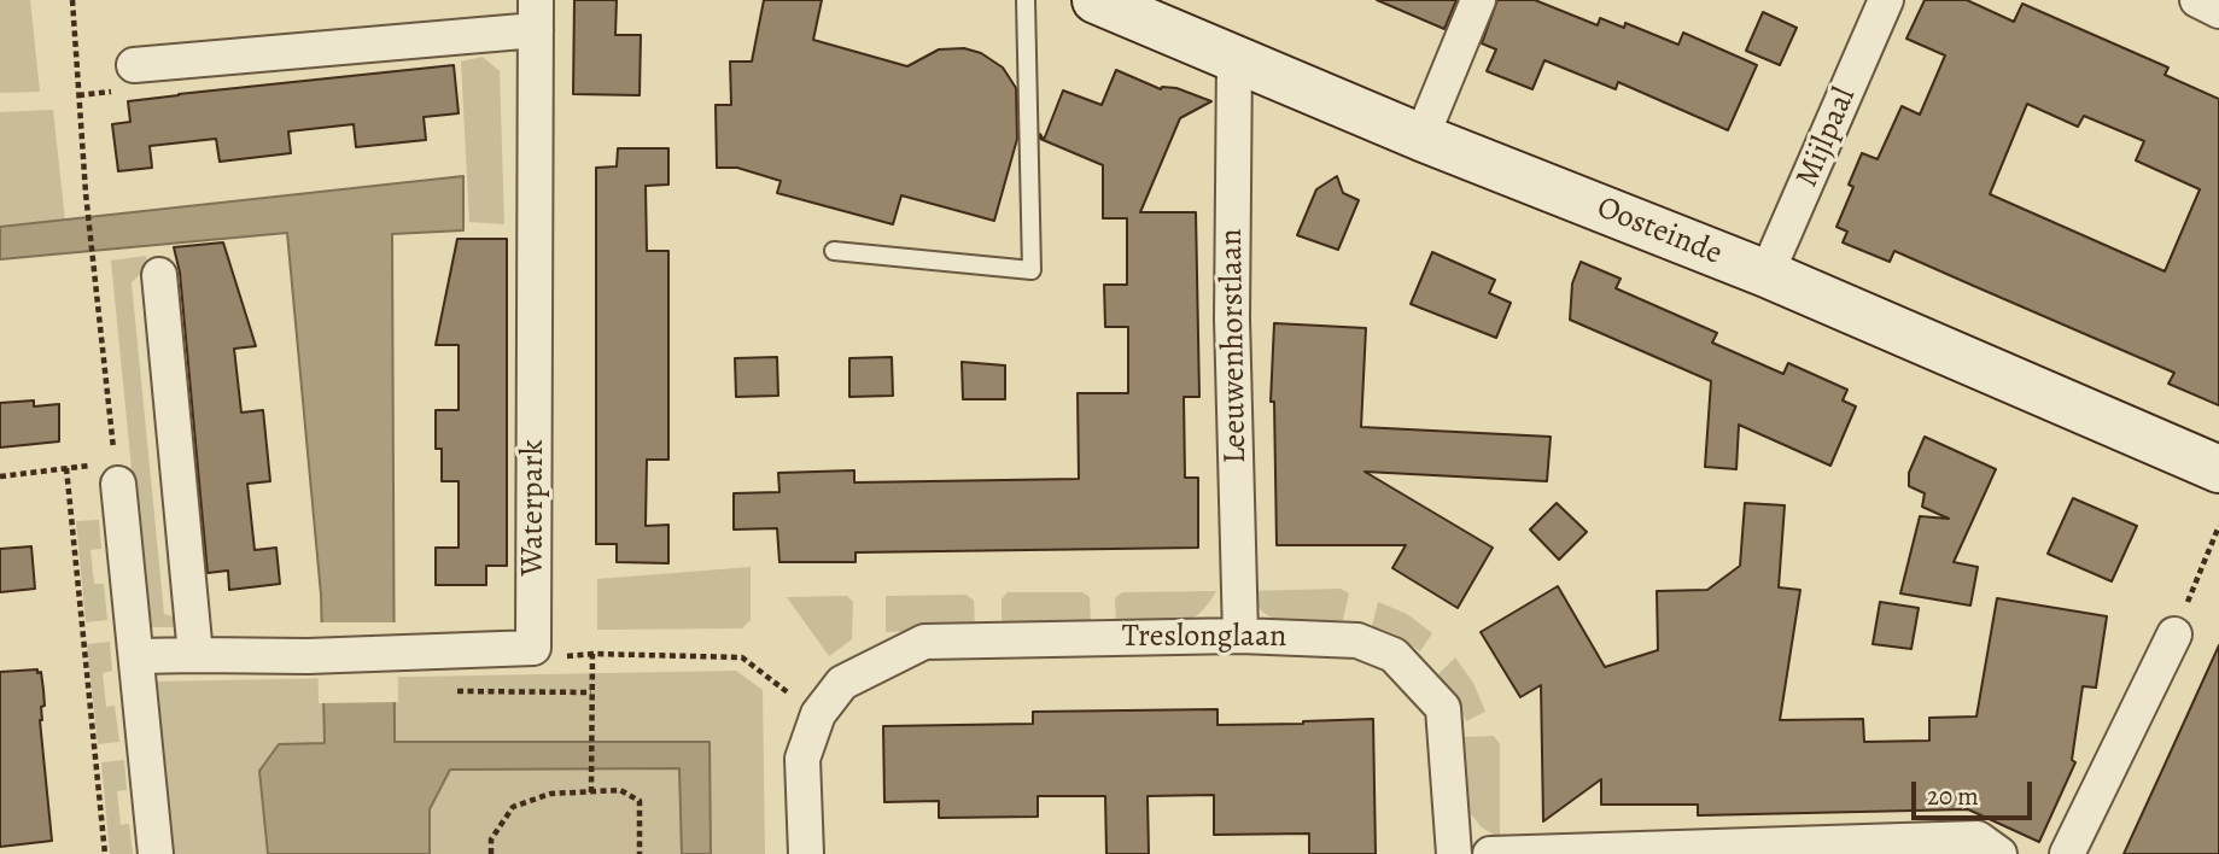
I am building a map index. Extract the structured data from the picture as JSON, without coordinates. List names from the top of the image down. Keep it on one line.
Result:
{"streets":{"street":["Mijlpaal","Oosteinde","Leeuwenhorstlaan","Waterpark","Treslonglaan"]},"crossings":[["Mijlpaal","Oosteinde"],["Oosteinde","Leeuwenhorstlaan"],["Leeuwenhorstlaan","Treslonglaan"]],"scale_bar":"20 m"}
